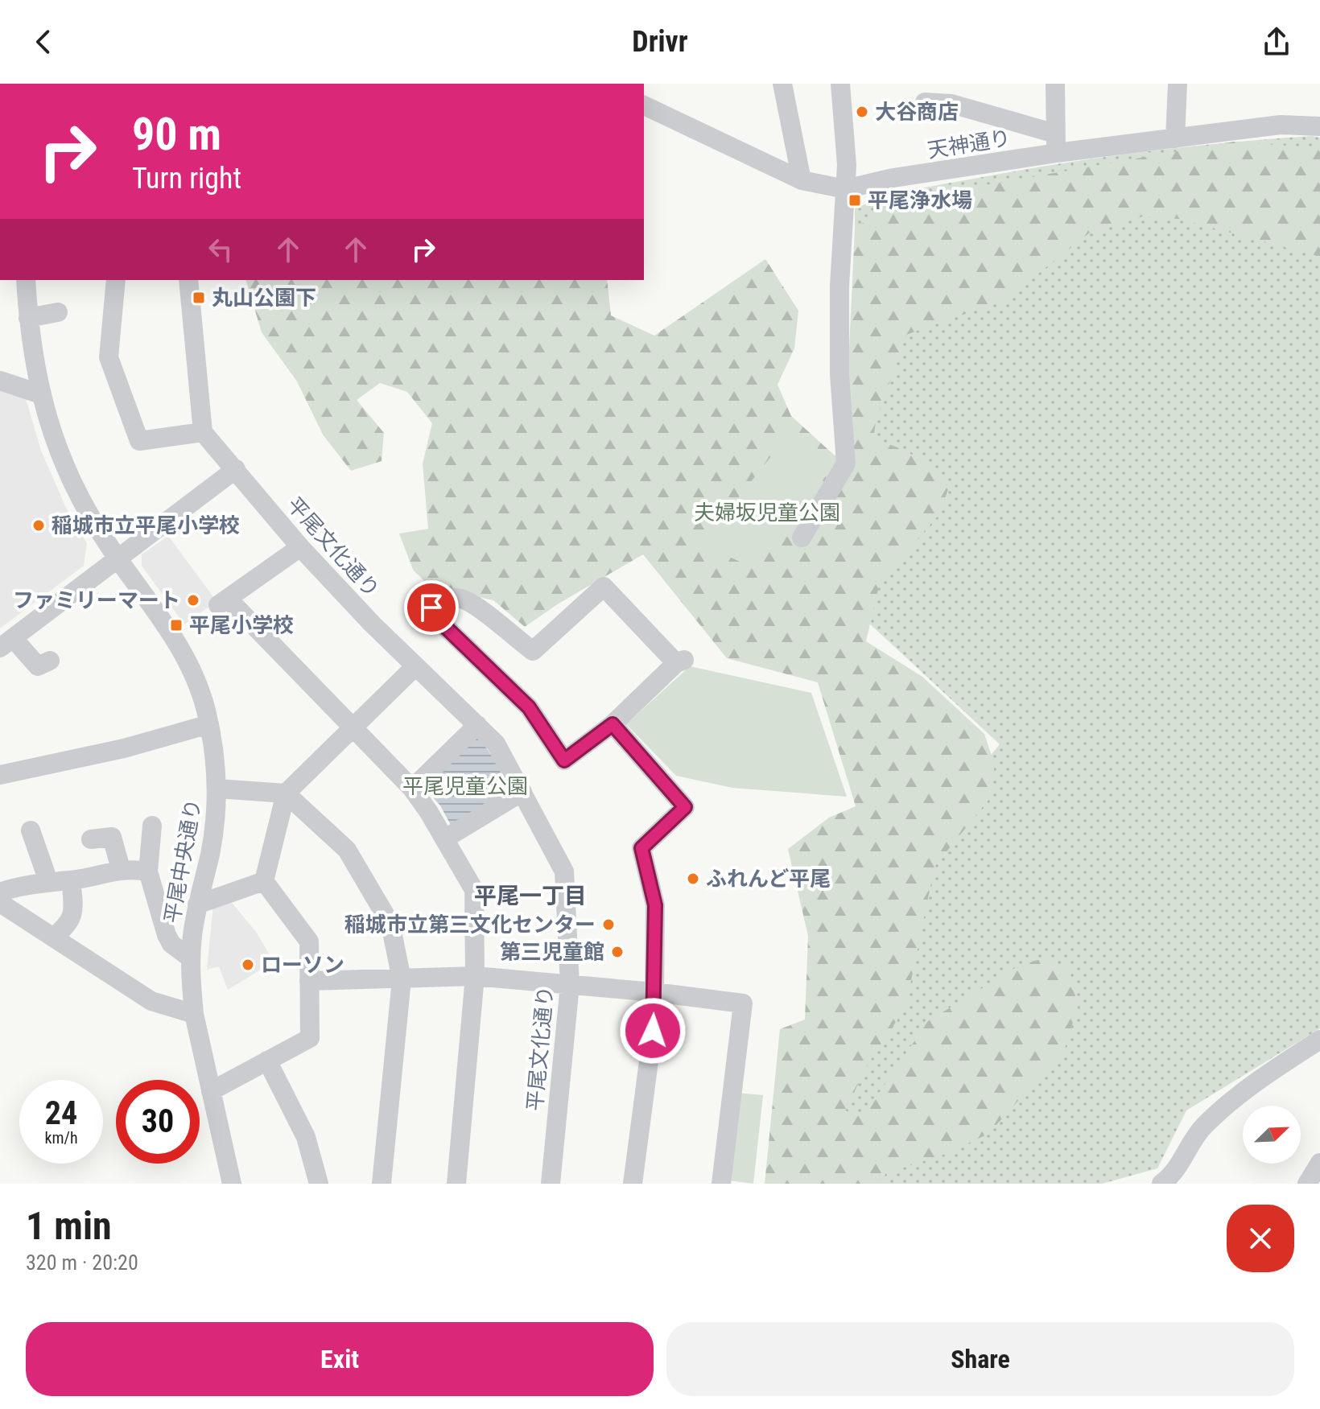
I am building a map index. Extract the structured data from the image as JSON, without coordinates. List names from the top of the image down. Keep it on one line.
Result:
{"streets":{"street":["天神通り","平尾文化通り","平尾中央通り"]},"districts":["平尾一丁目"],"parks":["夫婦坂児童公園","平尾児童公園"],"places":{"other":["大谷商店","稲城市立平尾小学校","ファミリーマート","ふれんど平尾","稲城市立第三文化センター","第三児童館","ローソン"],"transit":["平尾浄水場","丸山公園下","平尾小学校"]},"north":"top right","page":{"header":"Drivr","turn":["90 m","Turn right"],"speed":"24 km/h","limit":"30","heading":["1 min","320 m · 20:20"],"buttons":["Exit","Share"]}}
